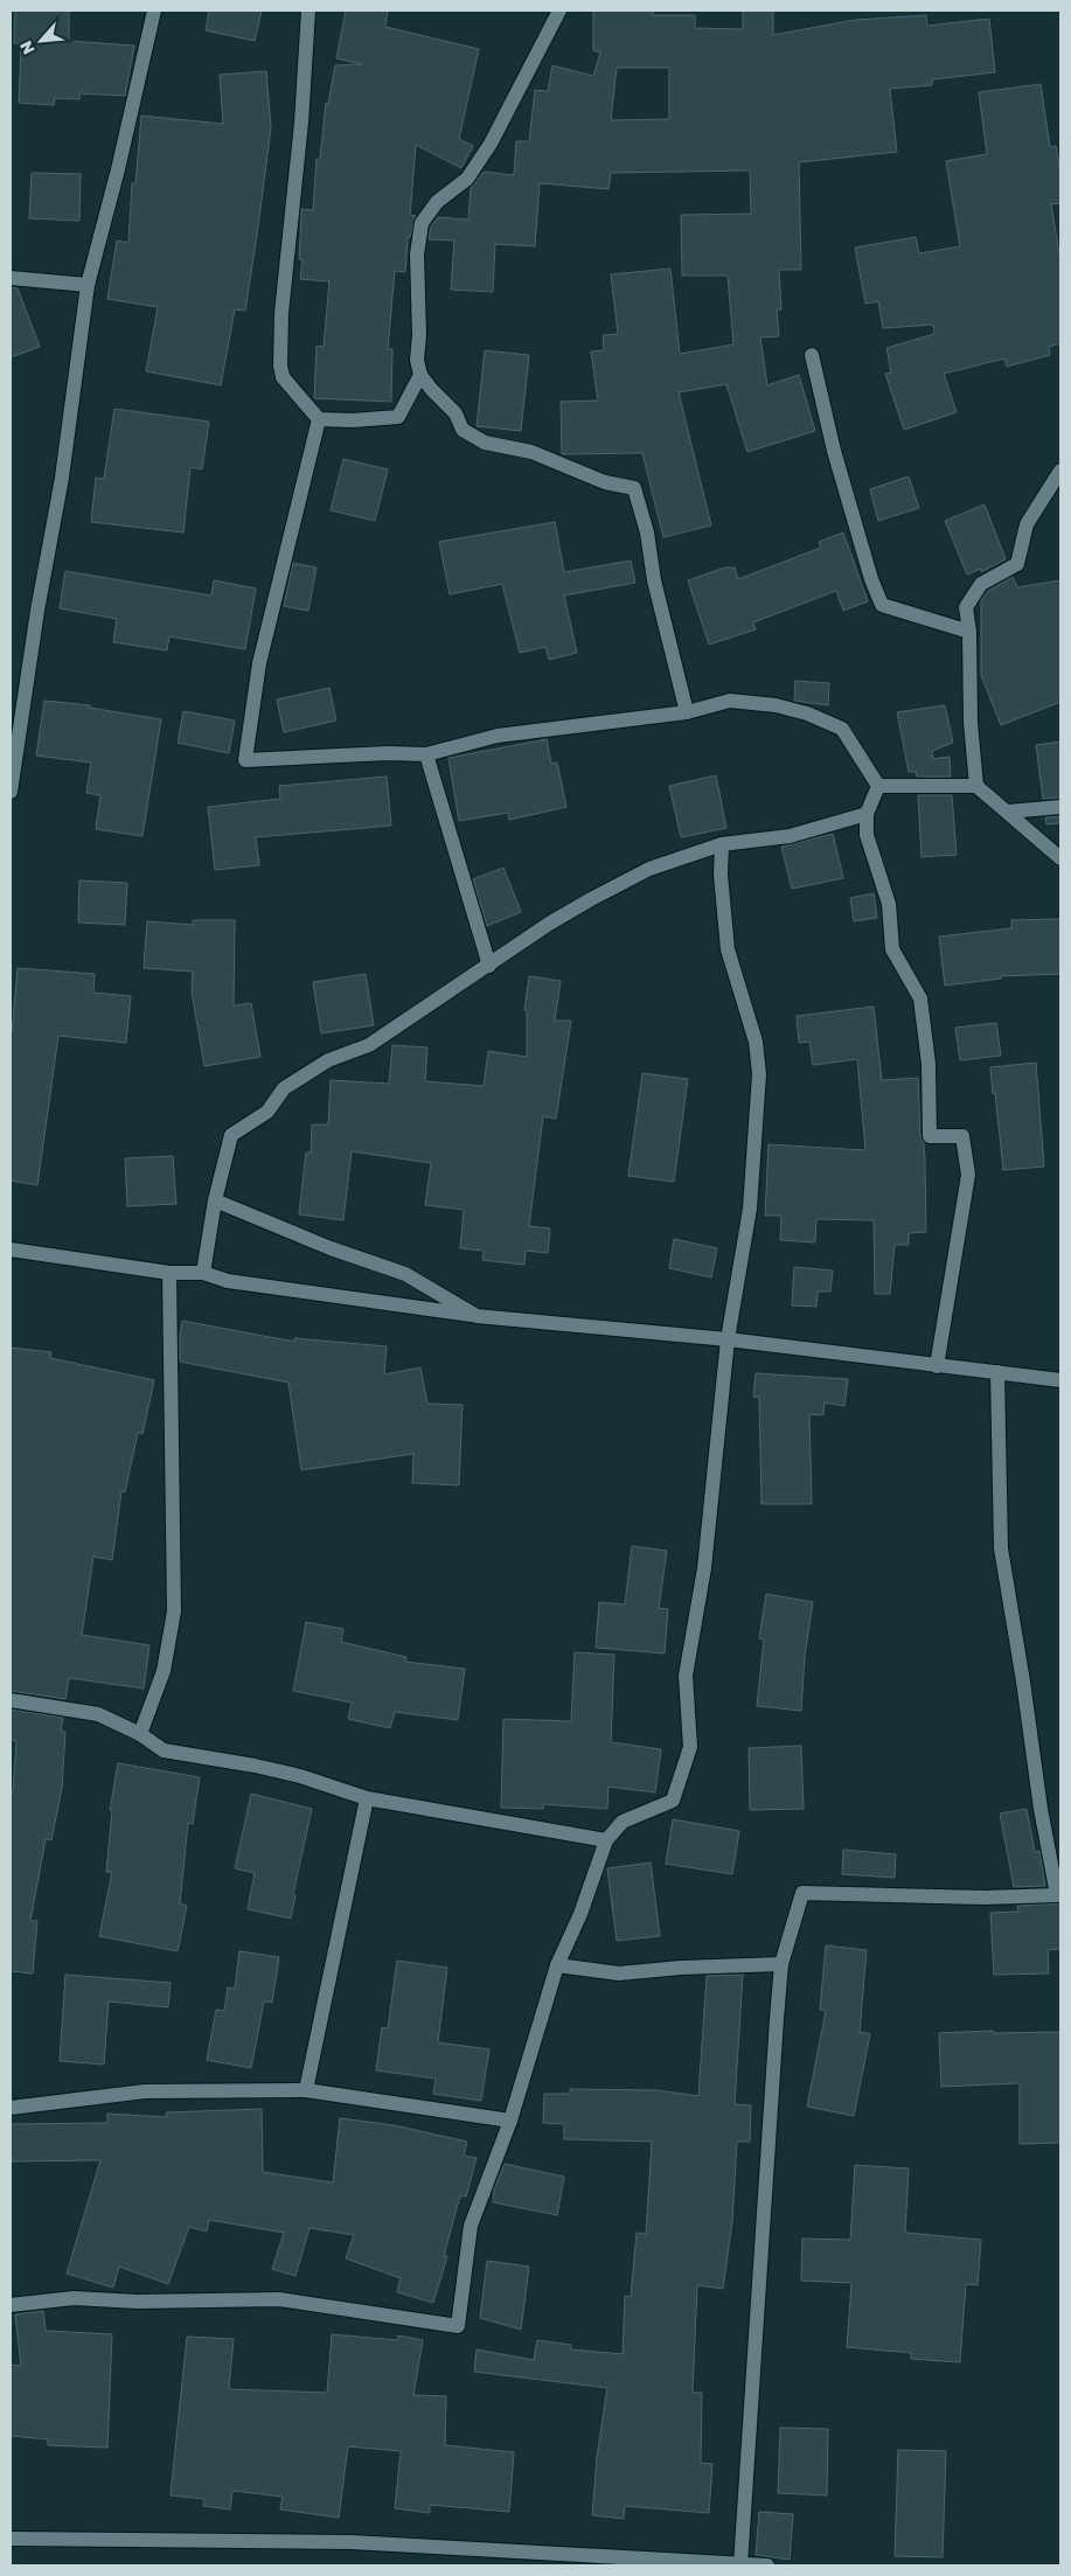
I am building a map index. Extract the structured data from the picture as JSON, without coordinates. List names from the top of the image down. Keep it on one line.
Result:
{"north":"bottom left"}
